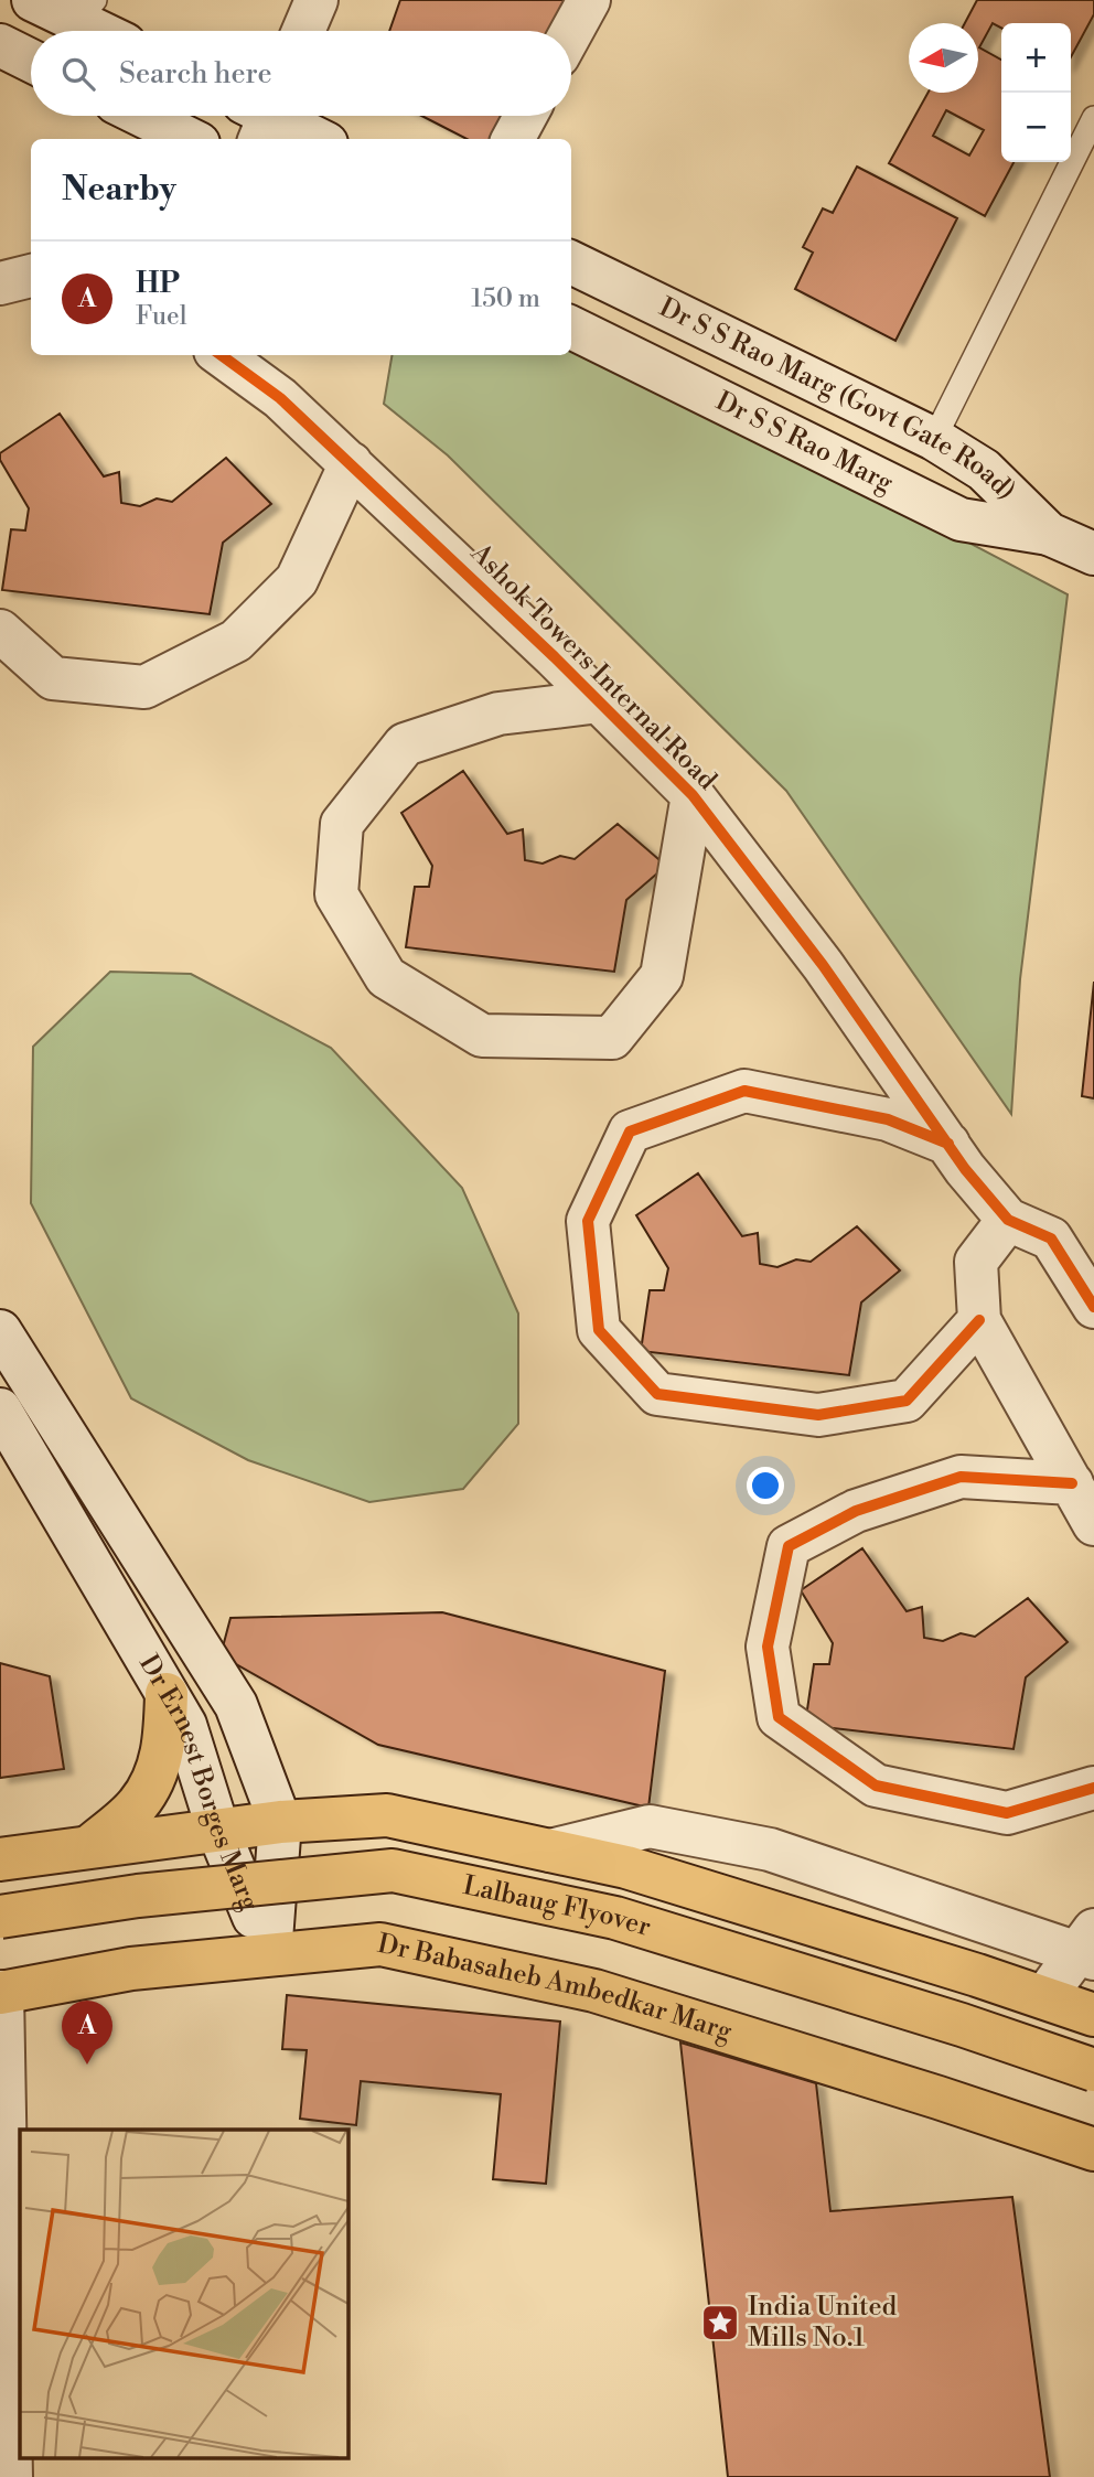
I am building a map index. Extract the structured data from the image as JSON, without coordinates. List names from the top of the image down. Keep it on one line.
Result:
{"streets":{"highway":["Lalbaug Flyover","Dr Babasaheb Ambedkar Marg"],"street":["Dr S S Rao Marg (Govt Gate Road)","Dr S S Rao Marg","Ashok Towers Internal Road","Dr Ernest Borges Marg"]},"crossings":[["Dr S S Rao Marg (Govt Gate Road)","Dr S S Rao Marg"],["Dr Ernest Borges Marg","Dr Babasaheb Ambedkar Marg"]],"places":{"place":["India United Mills No.1"]},"north":"left","page":{"map_buttons":["+","−"],"search":"Search here","heading":"Nearby","list":[{"mark":"A","name":"HP","note":"Fuel","value":"150 m"}],"pins":"A"}}
